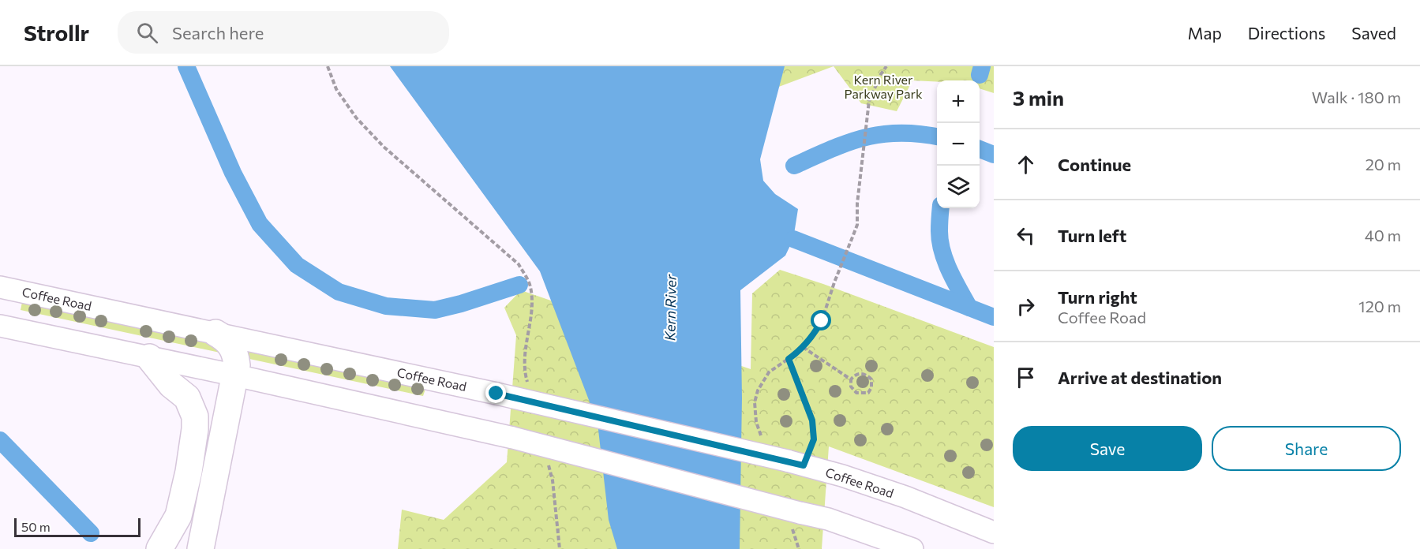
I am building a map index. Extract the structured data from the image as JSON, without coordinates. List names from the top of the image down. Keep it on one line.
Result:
{"streets":{"main road":["Coffee Road"]},"water":["Kern River"],"parks":["Kern River Parkway Park"],"scale_bar":"50 m","page":{"header":"Strollr","search":"Search here","nav":["Map","Directions","Saved"],"heading":["3 min","Walk · 180 m"],"map_buttons":["+","−"],"list":[["Continue","20 m"],["Turn left","40 m"],["Turn right","Coffee Road","120 m"],"Arrive at destination"],"buttons":["Save","Share"],"scale":"50 m"}}
